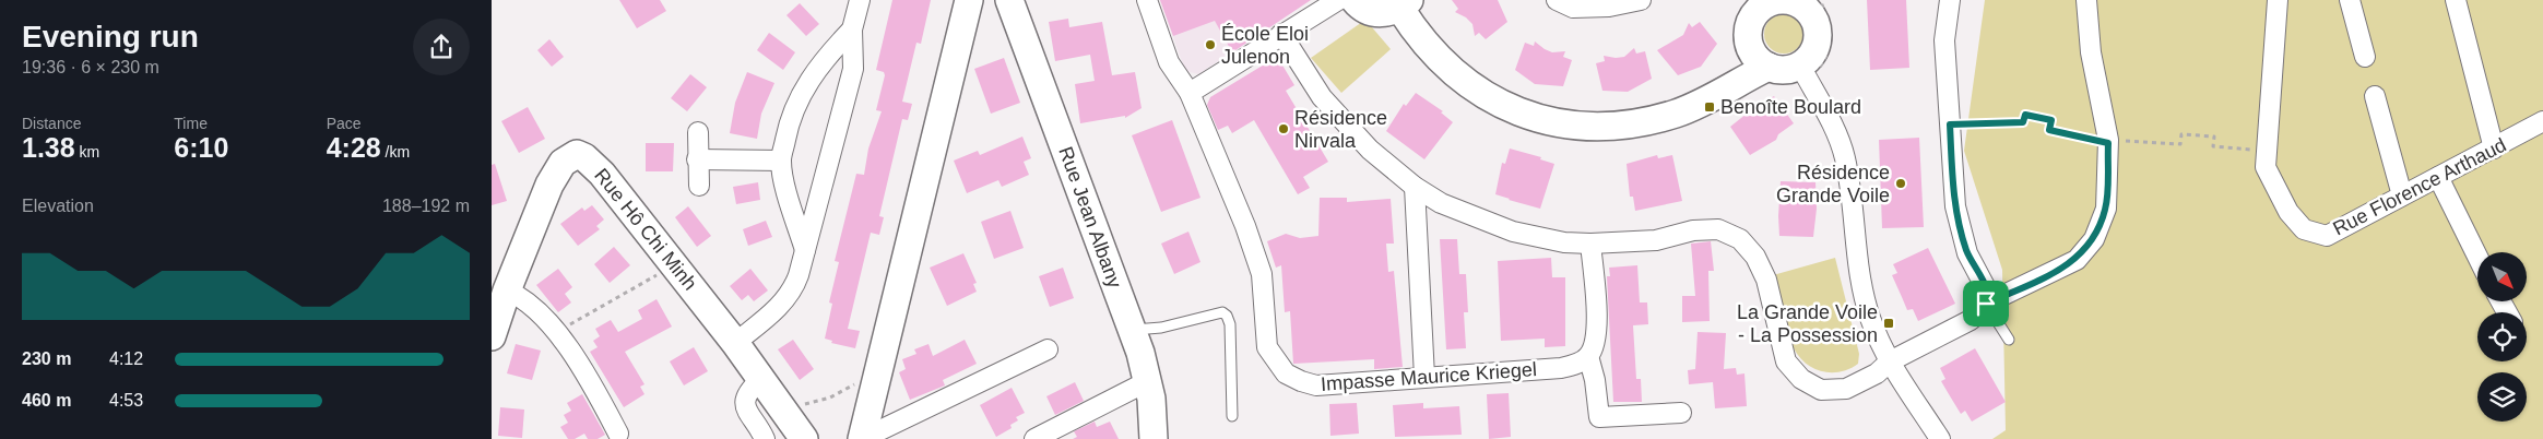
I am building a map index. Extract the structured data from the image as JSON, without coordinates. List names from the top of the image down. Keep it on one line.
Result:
{"streets":{"main road":["Rue Jean Albany","Rue Hô Chi Minh"],"street":["Rue Florence Arthaud","Impasse Maurice Kriegel"]},"places":{"other":["École Eloi Julenon","Résidence Nirvala","Résidence Grande Voile"],"transit":["Benoîte Boulard","La Grande Voile - La Possession"]},"north":"bottom right","page":{"heading":["Evening run","19:36 · 6 × 230 m"],"stats":[["Distance","1.38 km"],["Time","6:10"],["Pace","4:28 /km"]],"chart":["Elevation","188–192 m"],"list":[{"name":"230 m","note":"4:12"},{"name":"460 m","note":"4:53"}]}}
